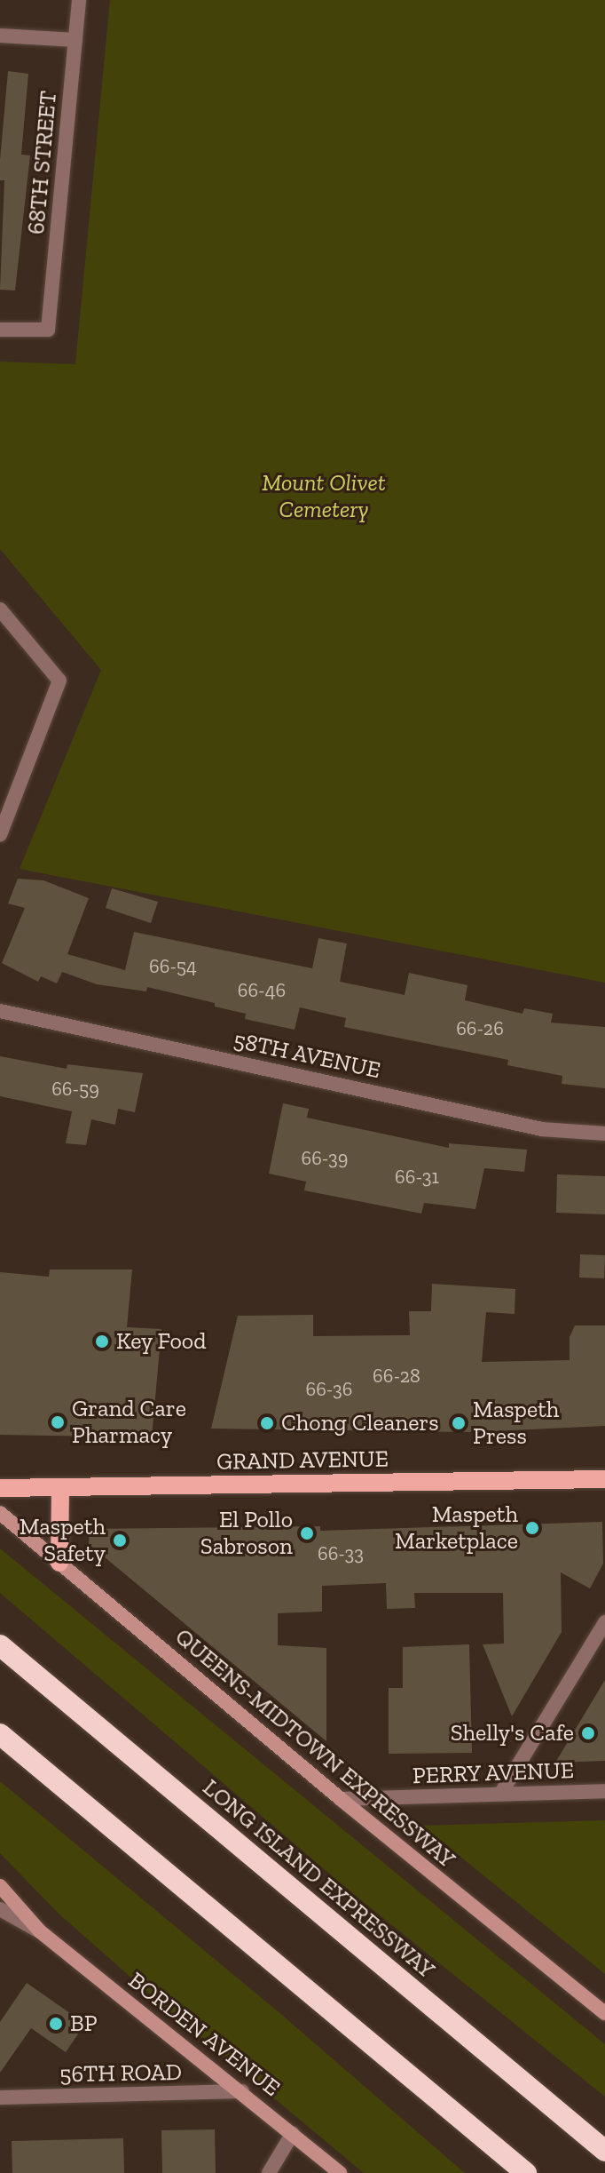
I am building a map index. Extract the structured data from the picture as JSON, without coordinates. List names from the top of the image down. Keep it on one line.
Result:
{"streets":{"highway":["LONG ISLAND EXPRESSWAY"],"main road":["GRAND AVENUE","QUEENS-MIDTOWN EXPRESSWAY","BORDEN AVENUE"],"street":["68TH STREET","58TH AVENUE","PERRY AVENUE","56TH ROAD"]},"crossings":[["QUEENS-MIDTOWN EXPRESSWAY","PERRY AVENUE"],["BORDEN AVENUE","56TH ROAD"]],"parks":["Mount Olivet Cemetery"],"places":["Key Food","Grand Care Pharmacy","Chong Cleaners","Maspeth Press","Maspeth Marketplace","El Pollo Sabroson","Maspeth Safety","Shelly's Cafe","BP"],"house_numbers":["66-54","66-46","66-26","66-59","66-39","66-31","66-28","66-36","66-33"]}
